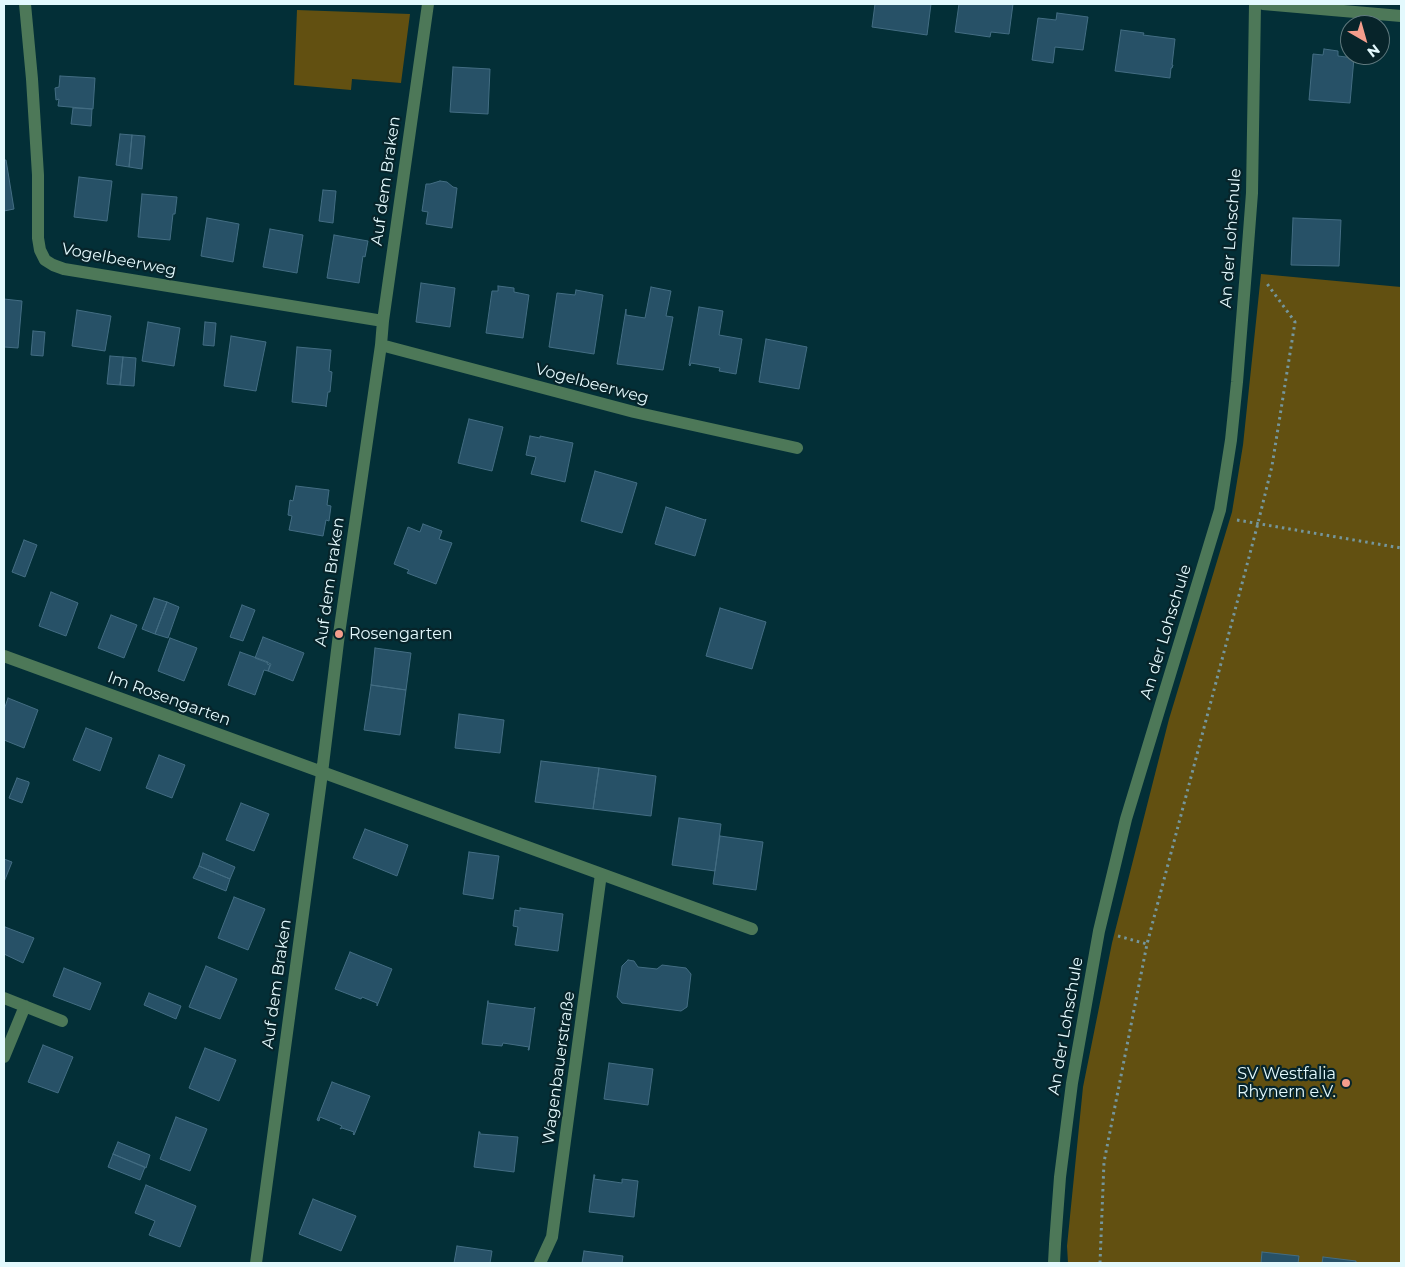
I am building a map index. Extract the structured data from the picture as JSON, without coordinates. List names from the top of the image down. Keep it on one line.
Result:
{"streets":{"street":["Auf dem Braken","An der Lohschule","Vogelbeerweg","Im Rosengarten","Wagenbauerstraße"]},"crossings":[["Auf dem Braken","Vogelbeerweg"],["Auf dem Braken","Im Rosengarten"]],"places":["Rosengarten","SV Westfalia Rhynern e.V."],"north":"bottom right"}
